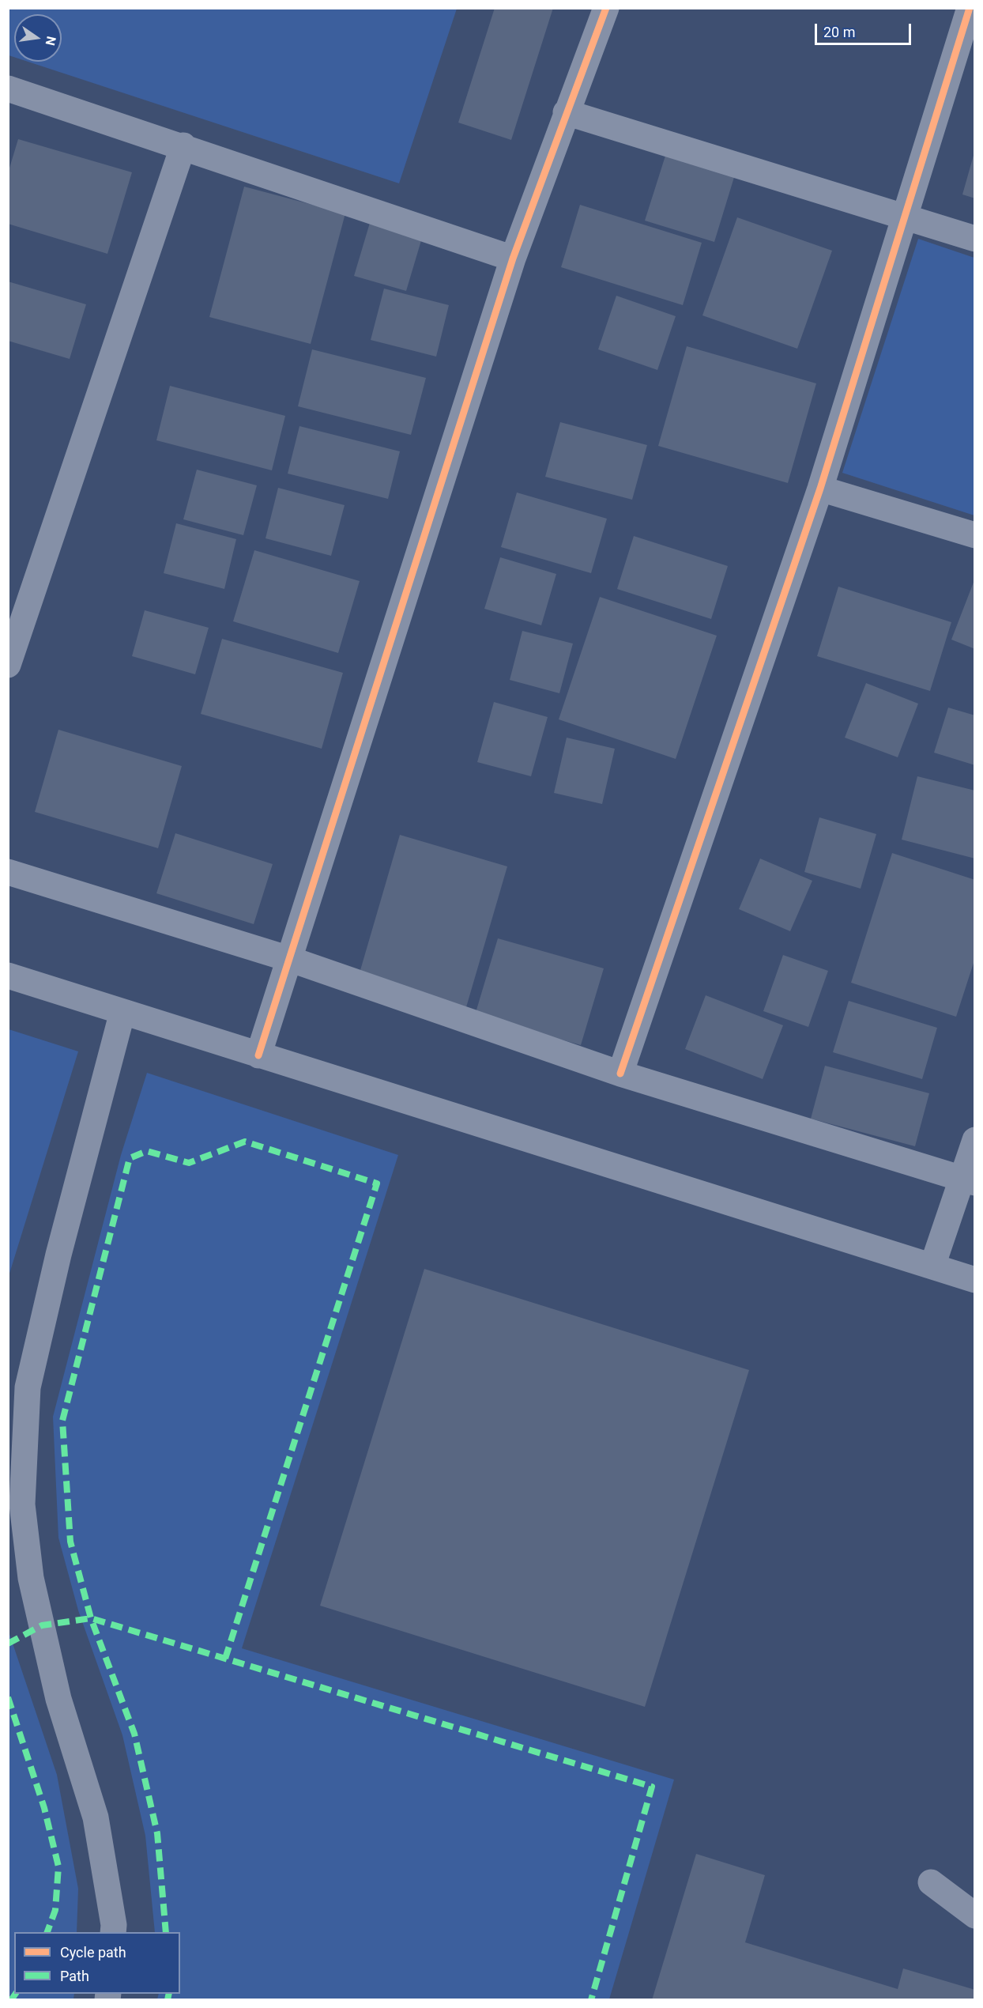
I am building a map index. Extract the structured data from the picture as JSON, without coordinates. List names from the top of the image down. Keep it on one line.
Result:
{"legend":["Cycle path","Path"],"scale_bar":"20 m","north":"right"}
